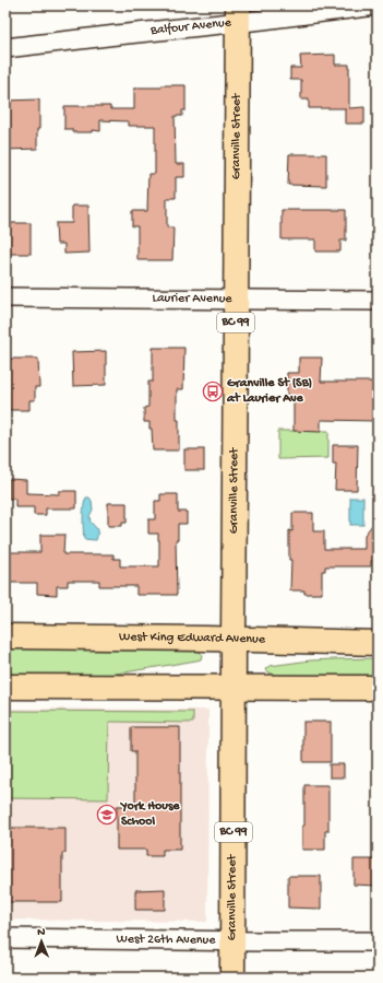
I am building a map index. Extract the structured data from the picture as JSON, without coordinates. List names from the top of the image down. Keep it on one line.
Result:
{"streets":{"main road":["Granville Street","BC 99","West King Edward Avenue"],"street":["Balfour Avenue","Laurier Avenue","West 26th Avenue"]},"crossings":[["Balfour Avenue","Granville Street"],["Granville Street","Laurier Avenue"],["Granville Street","West King Edward Avenue"],["Granville Street","West 26th Avenue"]],"places":{"bus stop":["Granville St (SB) at Laurier Ave"],"school or university":["York House School"]},"north":"top"}
